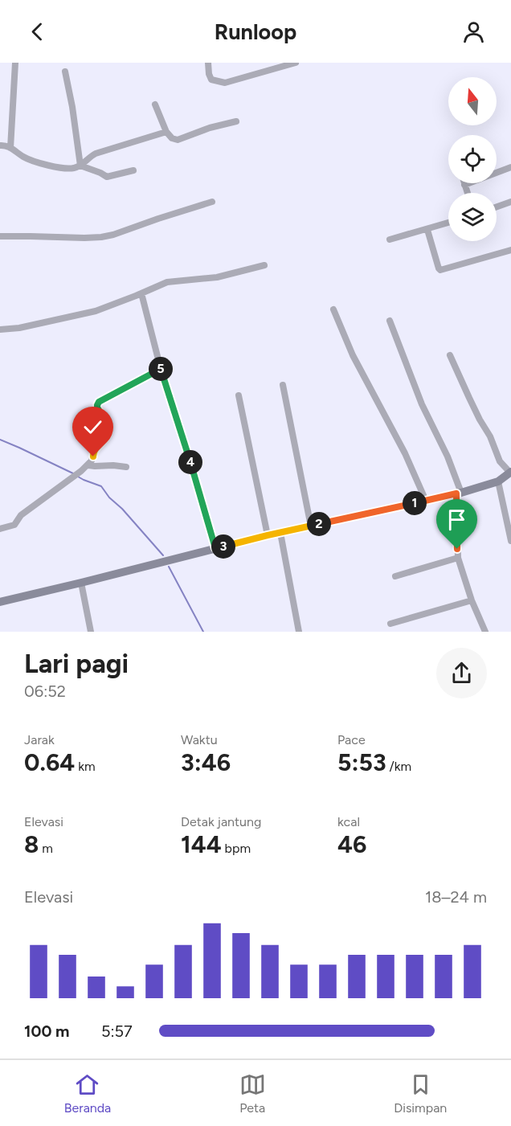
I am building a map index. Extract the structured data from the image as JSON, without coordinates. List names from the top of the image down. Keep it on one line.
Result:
{"north":"top","page":{"header":"Runloop","pins":["5","4","1","2","3"],"heading":["Lari pagi","06:52"],"stats":[["Jarak","0.64 km"],["Waktu","3:46"],["Pace","5:53 /km"],["Elevasi","8 m"],["Detak jantung","144 bpm"],["kcal","46"]],"chart":["Elevasi","18–24 m"],"list":[{"name":"100 m","note":"5:57"}],"tabs":["Beranda","Peta","Disimpan"]}}
